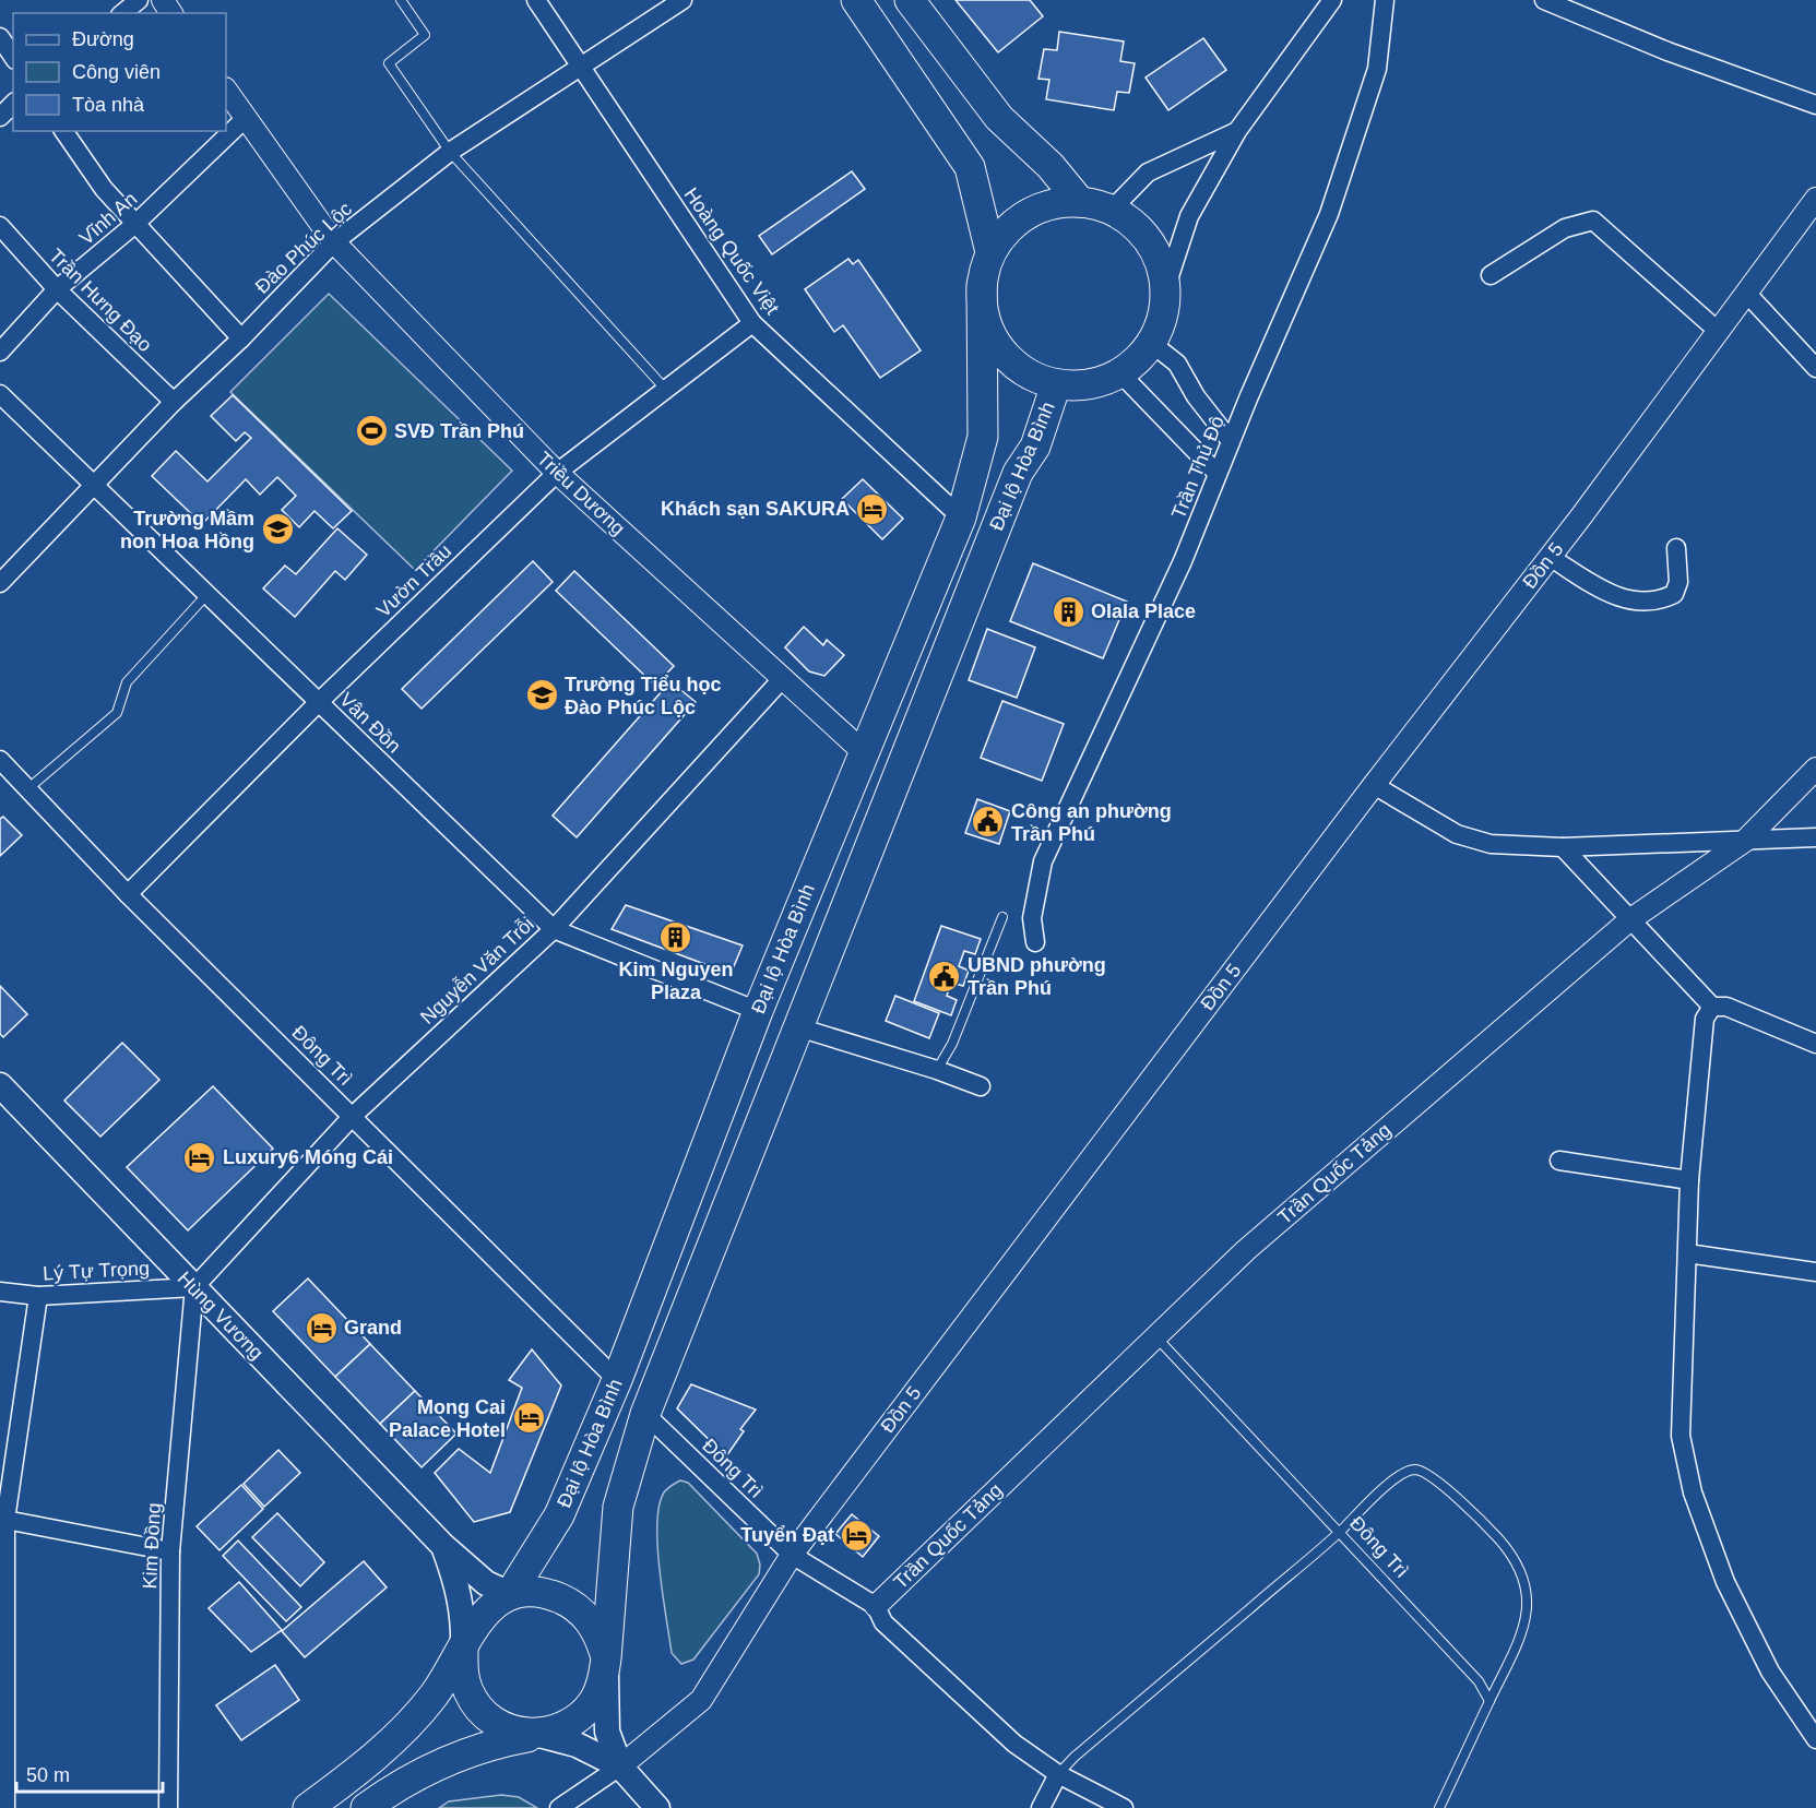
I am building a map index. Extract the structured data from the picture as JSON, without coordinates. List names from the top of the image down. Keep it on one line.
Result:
{"streets":{"highway":["Đại lộ Hòa Bình"],"main road":["Hùng Vương"],"street":["Vĩnh An","Đào Phúc Lộc","Hoàng Quốc Việt","Trần Hưng Đạo","Trần Thủ Độ","Triều Dương","Đồn 5","Vườn Trầu","Vân Đồn","Nguyễn Văn Trỗi","Đông Trì","Trần Quốc Tảng","Lý Tự Trọng","Kim Đồng"]},"crossings":[["Vĩnh An","Trần Hưng Đạo"],["Vĩnh An","Triều Dương"],["Đào Phúc Lộc","Hoàng Quốc Việt"],["Đào Phúc Lộc","Trần Hưng Đạo"],["Đào Phúc Lộc","Triều Dương"],["Đào Phúc Lộc","Vân Đồn"],["Hoàng Quốc Việt","Đại lộ Hòa Bình"],["Hoàng Quốc Việt","Vườn Trầu"],["Đại lộ Hòa Bình","Triều Dương"],["Đại lộ Hòa Bình","Vân Đồn"],["Đại lộ Hòa Bình","Đông Trì"],["Đại lộ Hòa Bình","Hùng Vương"],["Triều Dương","Vườn Trầu"],["Triều Dương","Nguyễn Văn Trỗi"],["Đồn 5","Đông Trì"],["Vườn Trầu","Vân Đồn"],["Vườn Trầu","Đông Trì"],["Vân Đồn","Nguyễn Văn Trỗi"],["Nguyễn Văn Trỗi","Đông Trì"],["Nguyễn Văn Trỗi","Lý Tự Trọng"],["Nguyễn Văn Trỗi","Hùng Vương"],["Nguyễn Văn Trỗi","Kim Đồng"],["Đông Trì","Trần Quốc Tảng"],["Lý Tự Trọng","Hùng Vương"],["Lý Tự Trọng","Kim Đồng"],["Hùng Vương","Kim Đồng"]],"places":{"sports":["SVĐ Trần Phú"],"hotel":["Khách sạn SAKURA","Luxury6 Móng Cái","Grand","Mong Cai Palace Hotel","Tuyển Đạt"],"school or university":["Trường Mầm non Hoa Hồng","Trường Tiểu học Đào Phúc Lộc"],"building":["Olala Place","Kim Nguyen Plaza"],"public building":["Công an phường Trần Phú","UBND phường Trần Phú"]},"legend":["Đường","Công viên","Tòa nhà"],"scale_bar":"50 m"}
